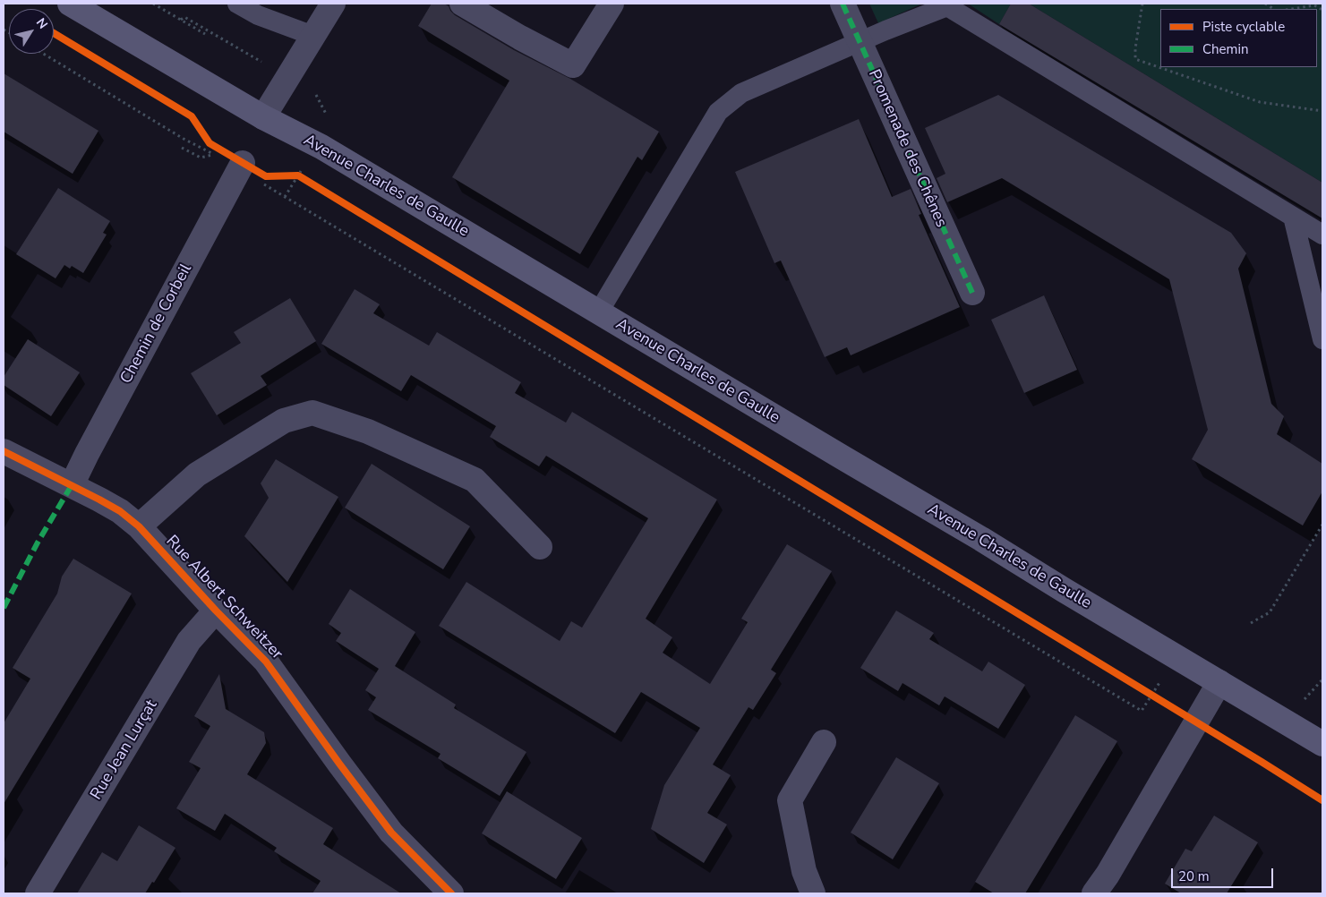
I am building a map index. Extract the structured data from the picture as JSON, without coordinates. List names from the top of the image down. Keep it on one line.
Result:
{"streets":{"main road":["Avenue Charles de Gaulle"],"street":["Promenade des Chênes","Chemin de Corbeil","Rue Albert Schweitzer","Rue Jean Lurçat"]},"crossings":[["Chemin de Corbeil","Rue Albert Schweitzer"],["Rue Albert Schweitzer","Rue Jean Lurçat"]],"legend":["Piste cyclable","Chemin"],"scale_bar":"20 m","north":"top right"}
